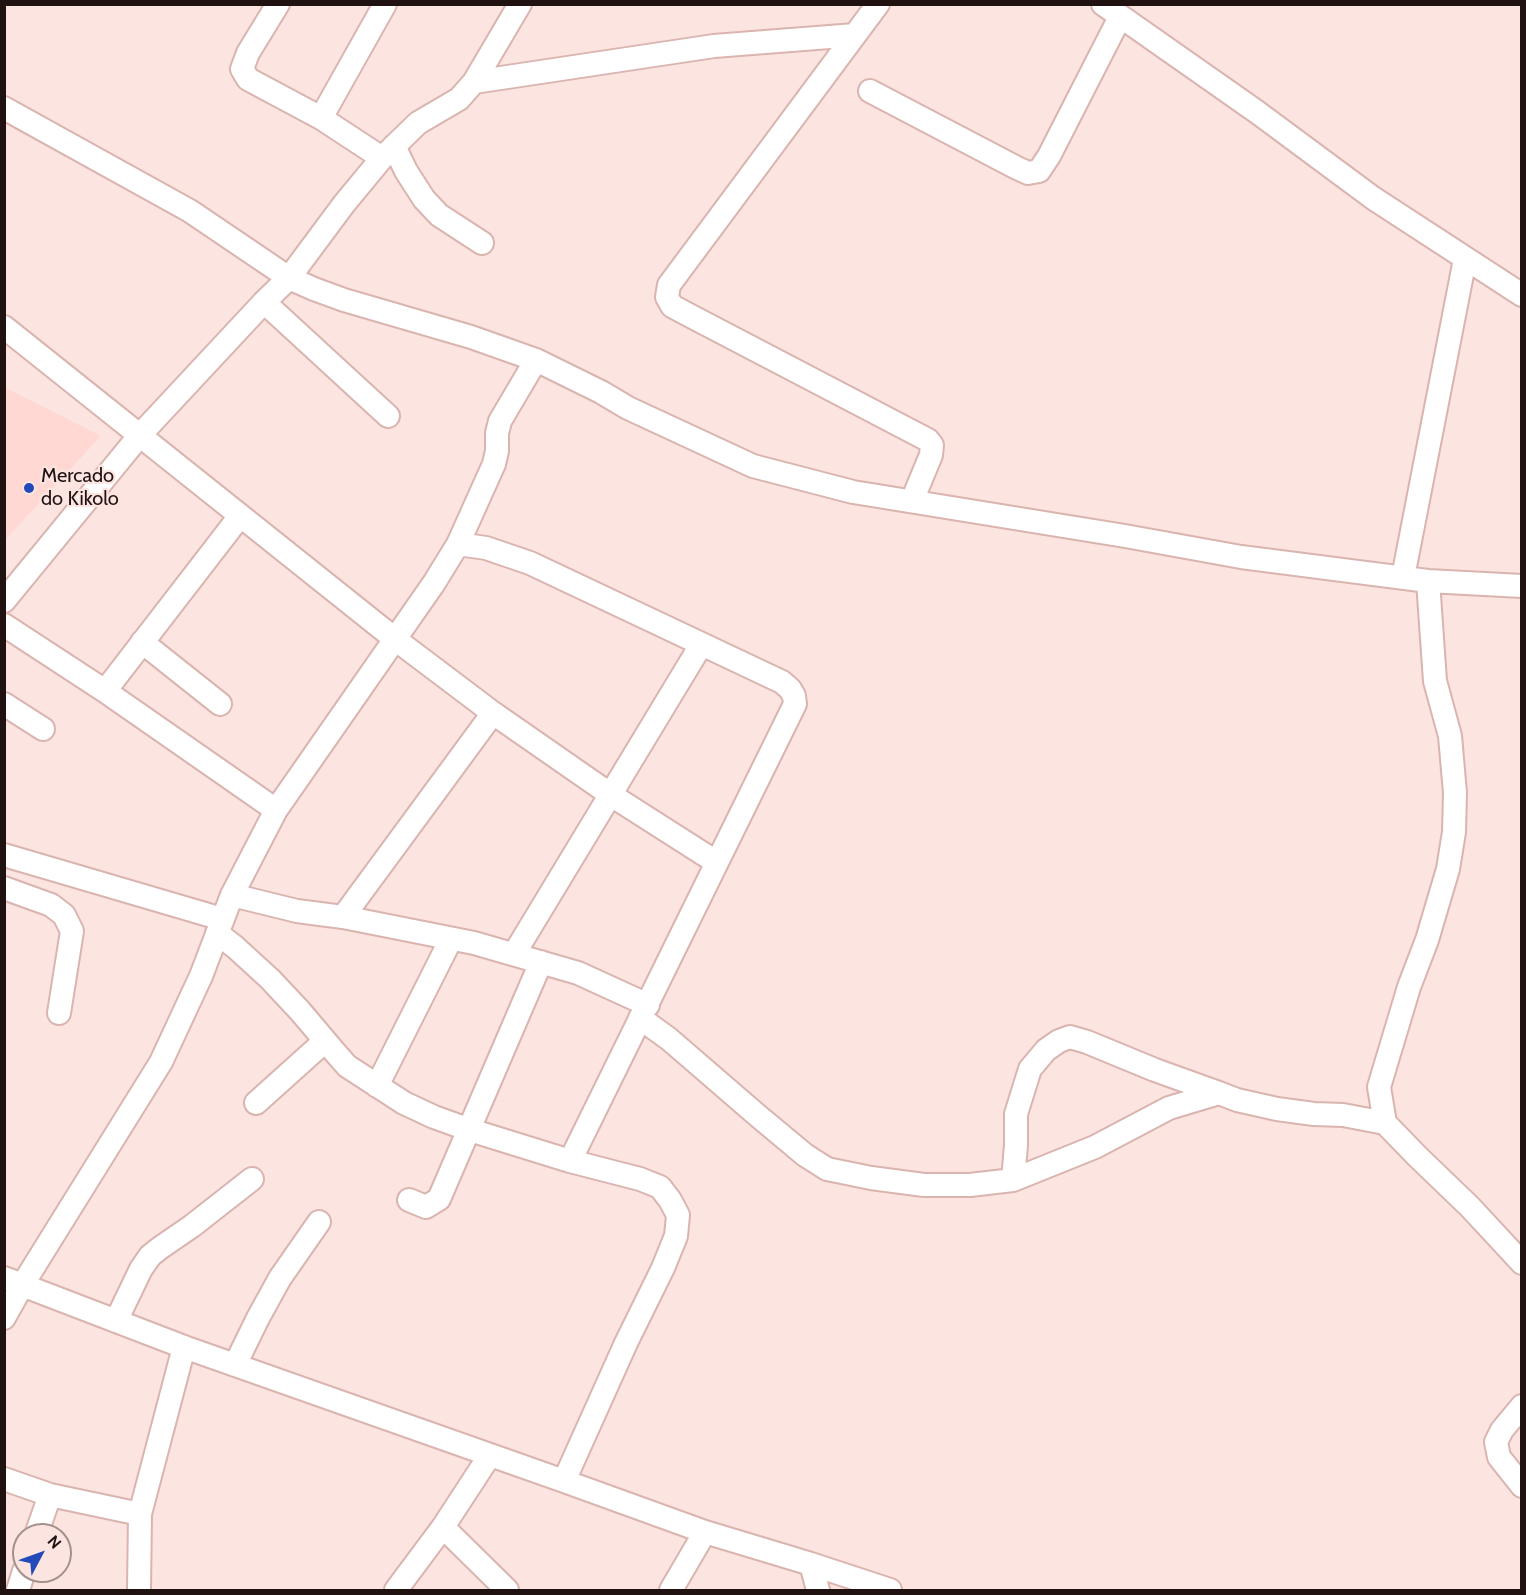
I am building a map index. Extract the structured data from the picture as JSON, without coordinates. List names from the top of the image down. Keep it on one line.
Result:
{"places":["Mercado do Kikolo"],"north":"top right"}
